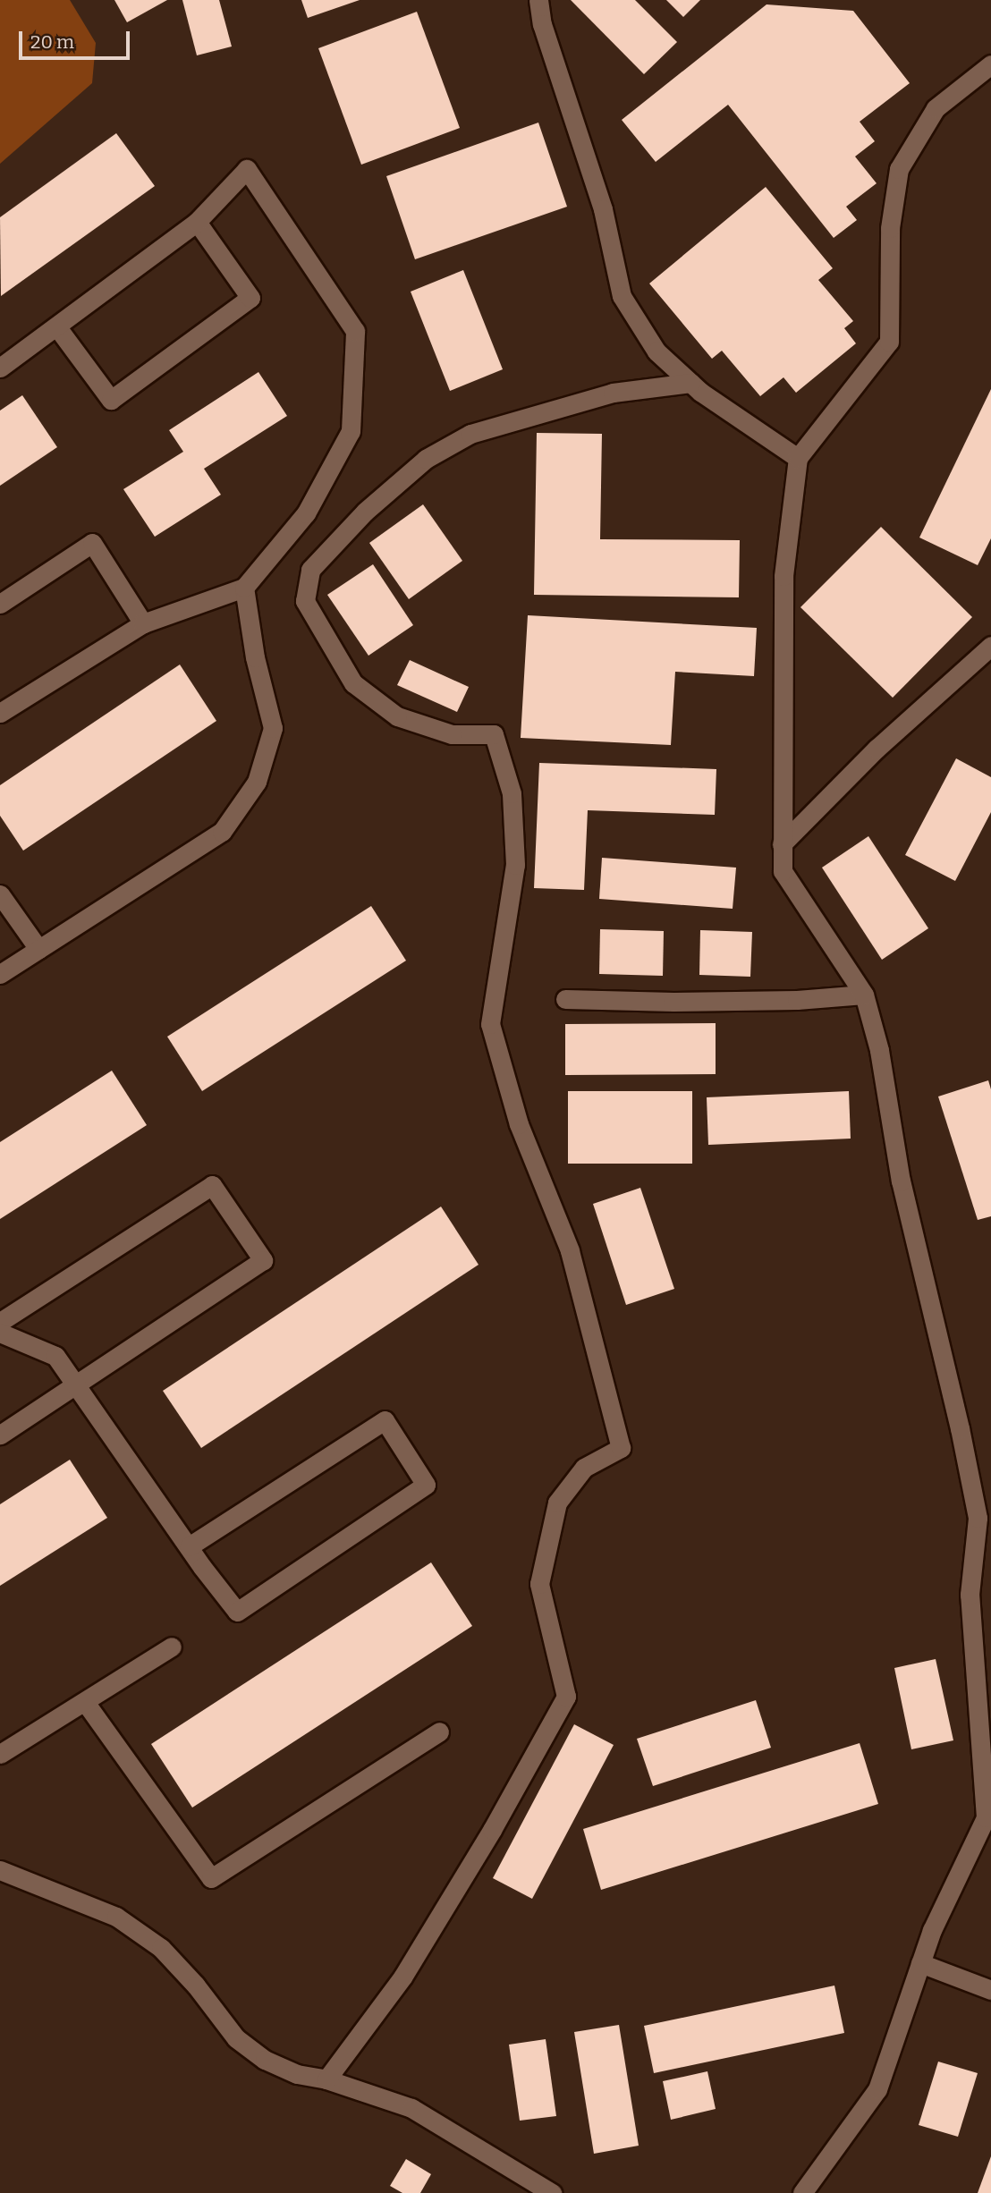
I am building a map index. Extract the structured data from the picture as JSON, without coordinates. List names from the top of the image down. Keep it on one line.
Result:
{"scale_bar":"20 m"}
